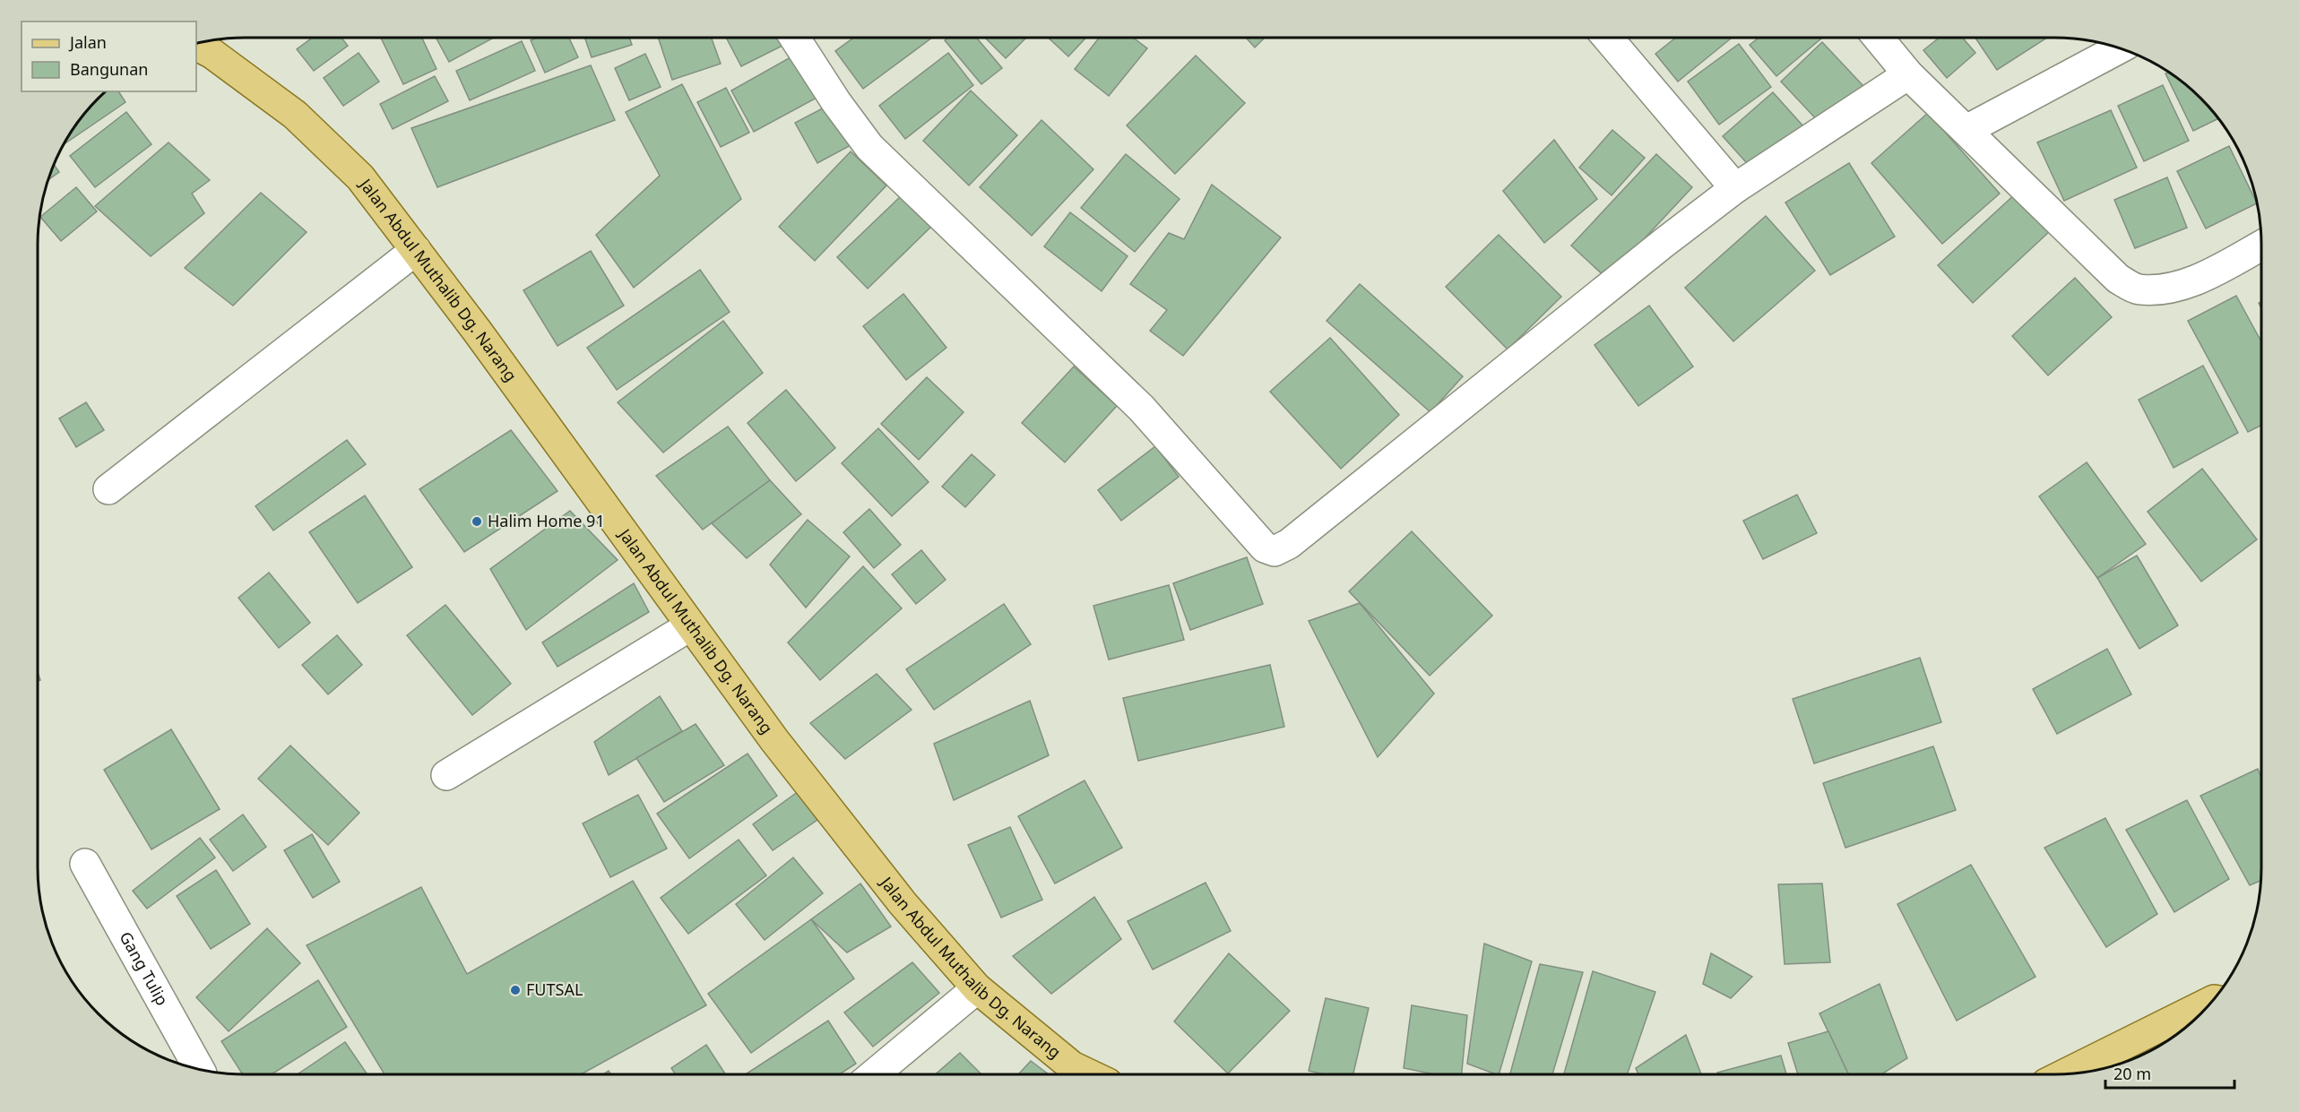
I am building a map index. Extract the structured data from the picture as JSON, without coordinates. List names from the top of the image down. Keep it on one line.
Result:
{"streets":{"main road":["Jalan Abdul Muthalib Dg. Narang"],"street":["Gang Tulip"]},"places":["Halim Home 91","FUTSAL"],"legend":["Jalan","Bangunan"],"scale_bar":"20 m"}
